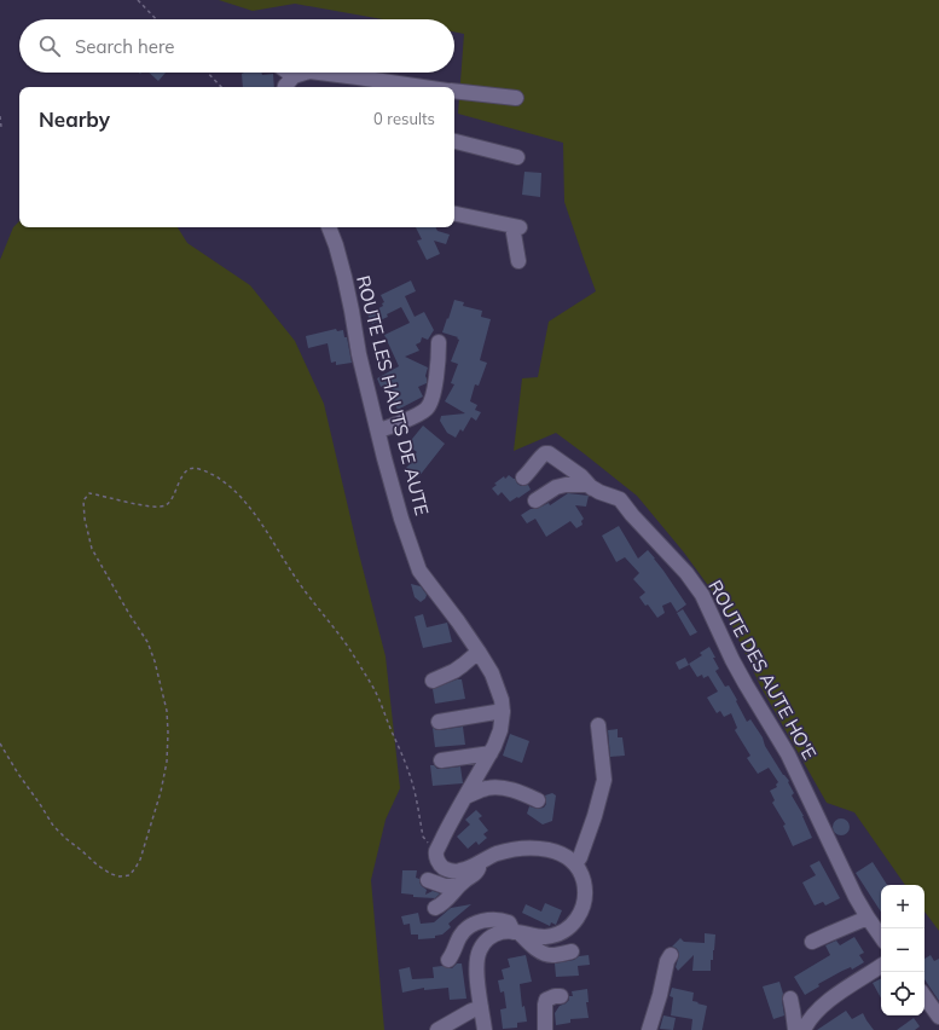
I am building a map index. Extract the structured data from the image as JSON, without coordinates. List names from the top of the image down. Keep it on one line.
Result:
{"streets":{"street":["ROUTE LES HAUTS DE AUTE","ROUTE DES AUTE HO'E"]},"page":{"search":"Search here","heading":["Nearby","0 results"],"map_buttons":["+","−"]}}
